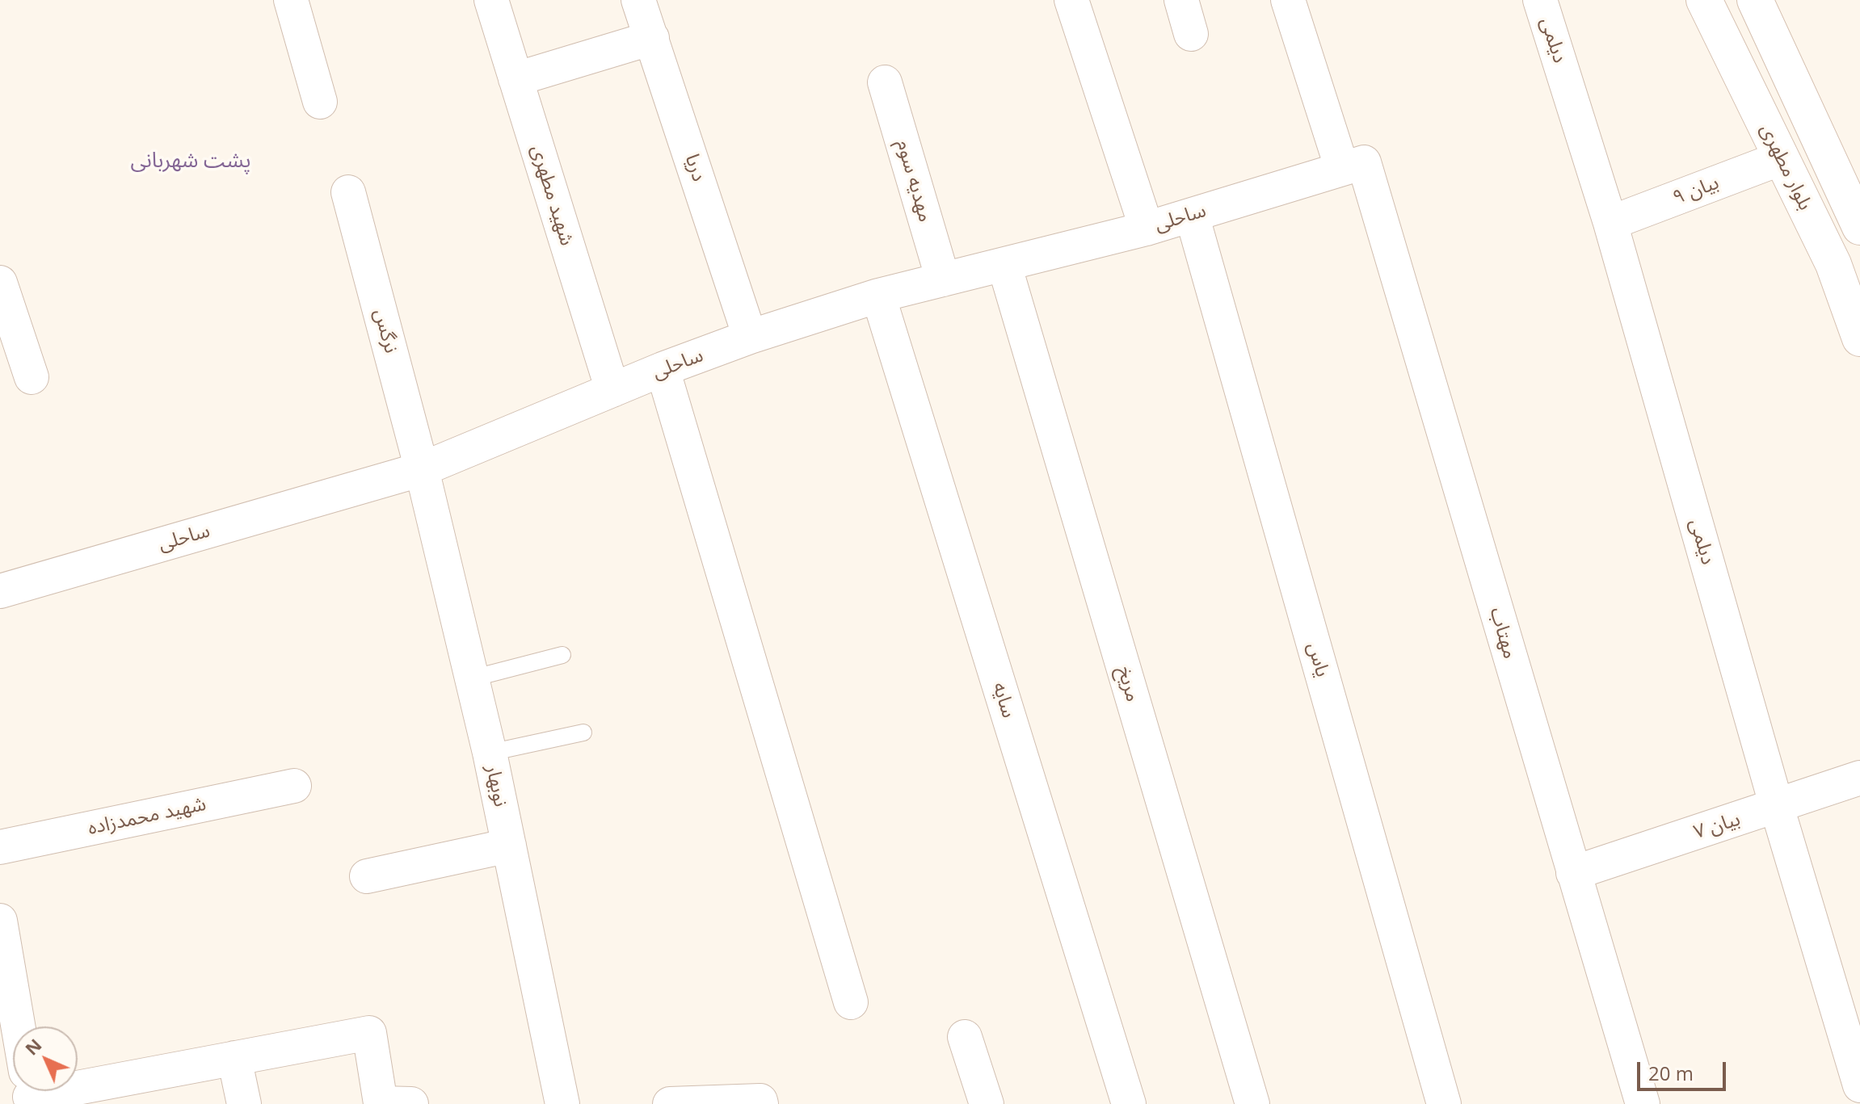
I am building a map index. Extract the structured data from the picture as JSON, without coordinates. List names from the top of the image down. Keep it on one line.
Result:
{"streets":{"main road":["بلوار مطهری"],"street":["دیلمی","دریا","مهدیه سوم","بیان ۹","شهید مطهری","ساحلی","نرگس","مهتاب","یاس","مریخ","سایه","نوبهار","شهید محمدزاده","بیان ۷"]},"crossings":[["دیلمی","بیان ۹"],["دیلمی","بیان ۷"],["بلوار مطهری","بیان ۹"],["دریا","ساحلی"],["مهدیه سوم","ساحلی"],["شهید مطهری","ساحلی"],["ساحلی","نرگس"],["ساحلی","مهتاب"],["ساحلی","یاس"],["ساحلی","مریخ"],["ساحلی","سایه"],["ساحلی","نوبهار"],["نرگس","نوبهار"],["مهتاب","بیان ۷"]],"districts":["پشت شهربانی"],"scale_bar":"20 m","north":"top left"}
